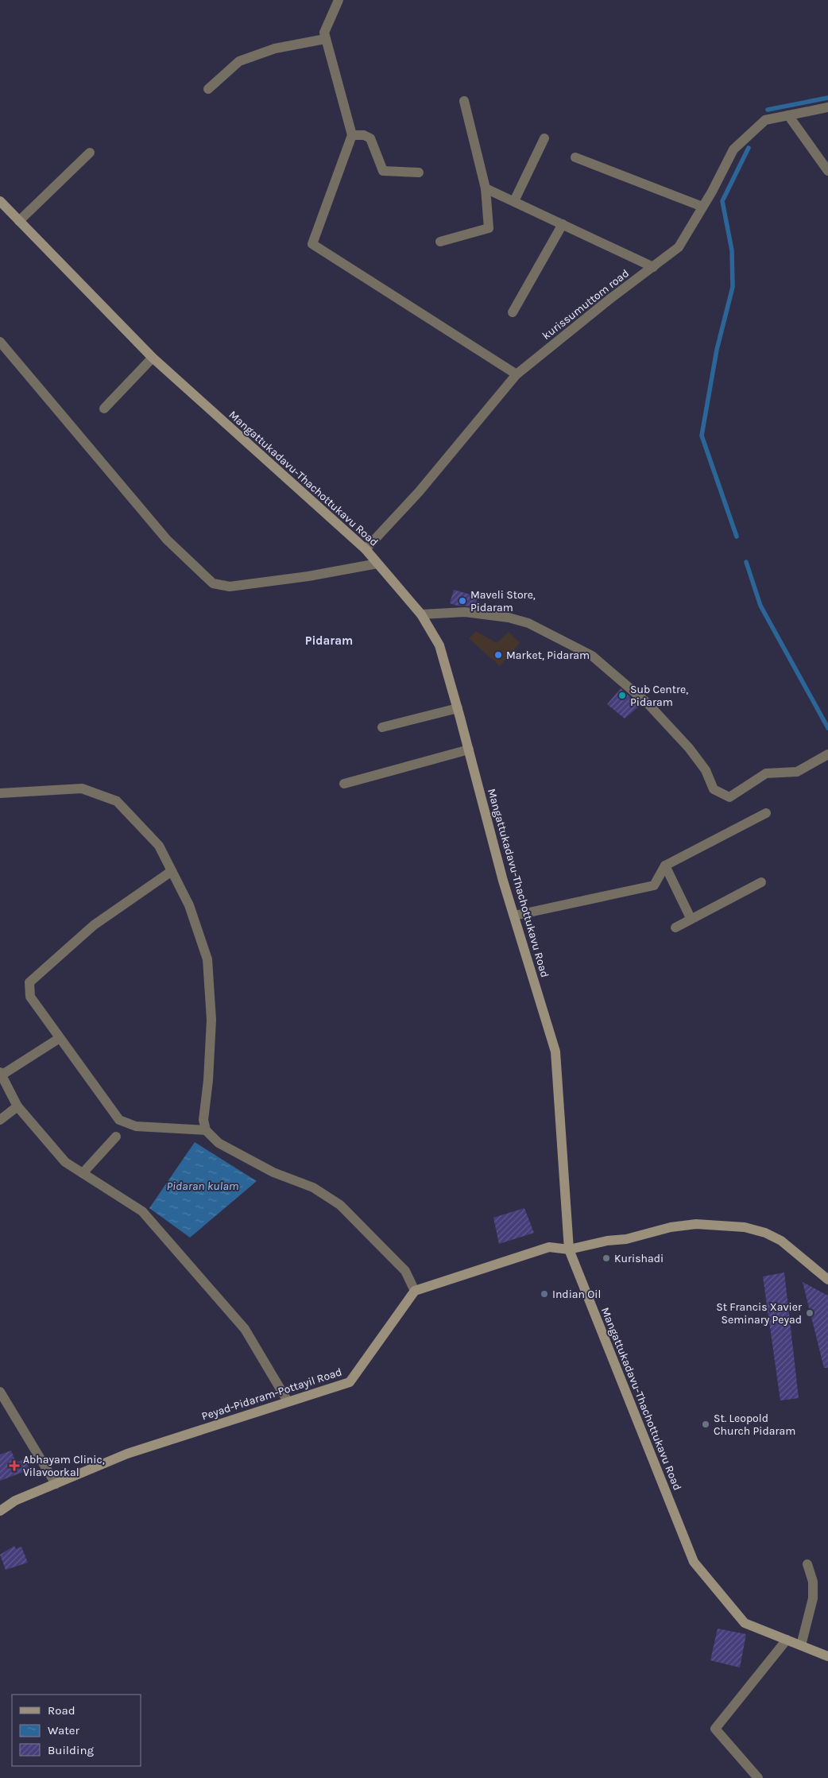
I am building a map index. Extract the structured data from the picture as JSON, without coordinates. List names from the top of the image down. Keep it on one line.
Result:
{"streets":{"main road":["Mangattukadavu-Thachottukavu Road","Peyad-Pidaram-Pottayil Road"],"street":["kurissumuttom road"]},"crossings":[["kurissumuttom road","Mangattukadavu-Thachottukavu Road"]],"districts":["Pidaram"],"water":["Pidaran kulam"],"places":{"other":["Maveli Store, Pidaram","Market, Pidaram","Sub Centre, Pidaram","Kurishadi","Indian Oil","St Francis Xavier Seminary Peyad","St. Leopold Church Pidaram"],"health":["Abhayam Clinic, Vilavoorkal"]},"legend":["Road","Water","Building"]}
